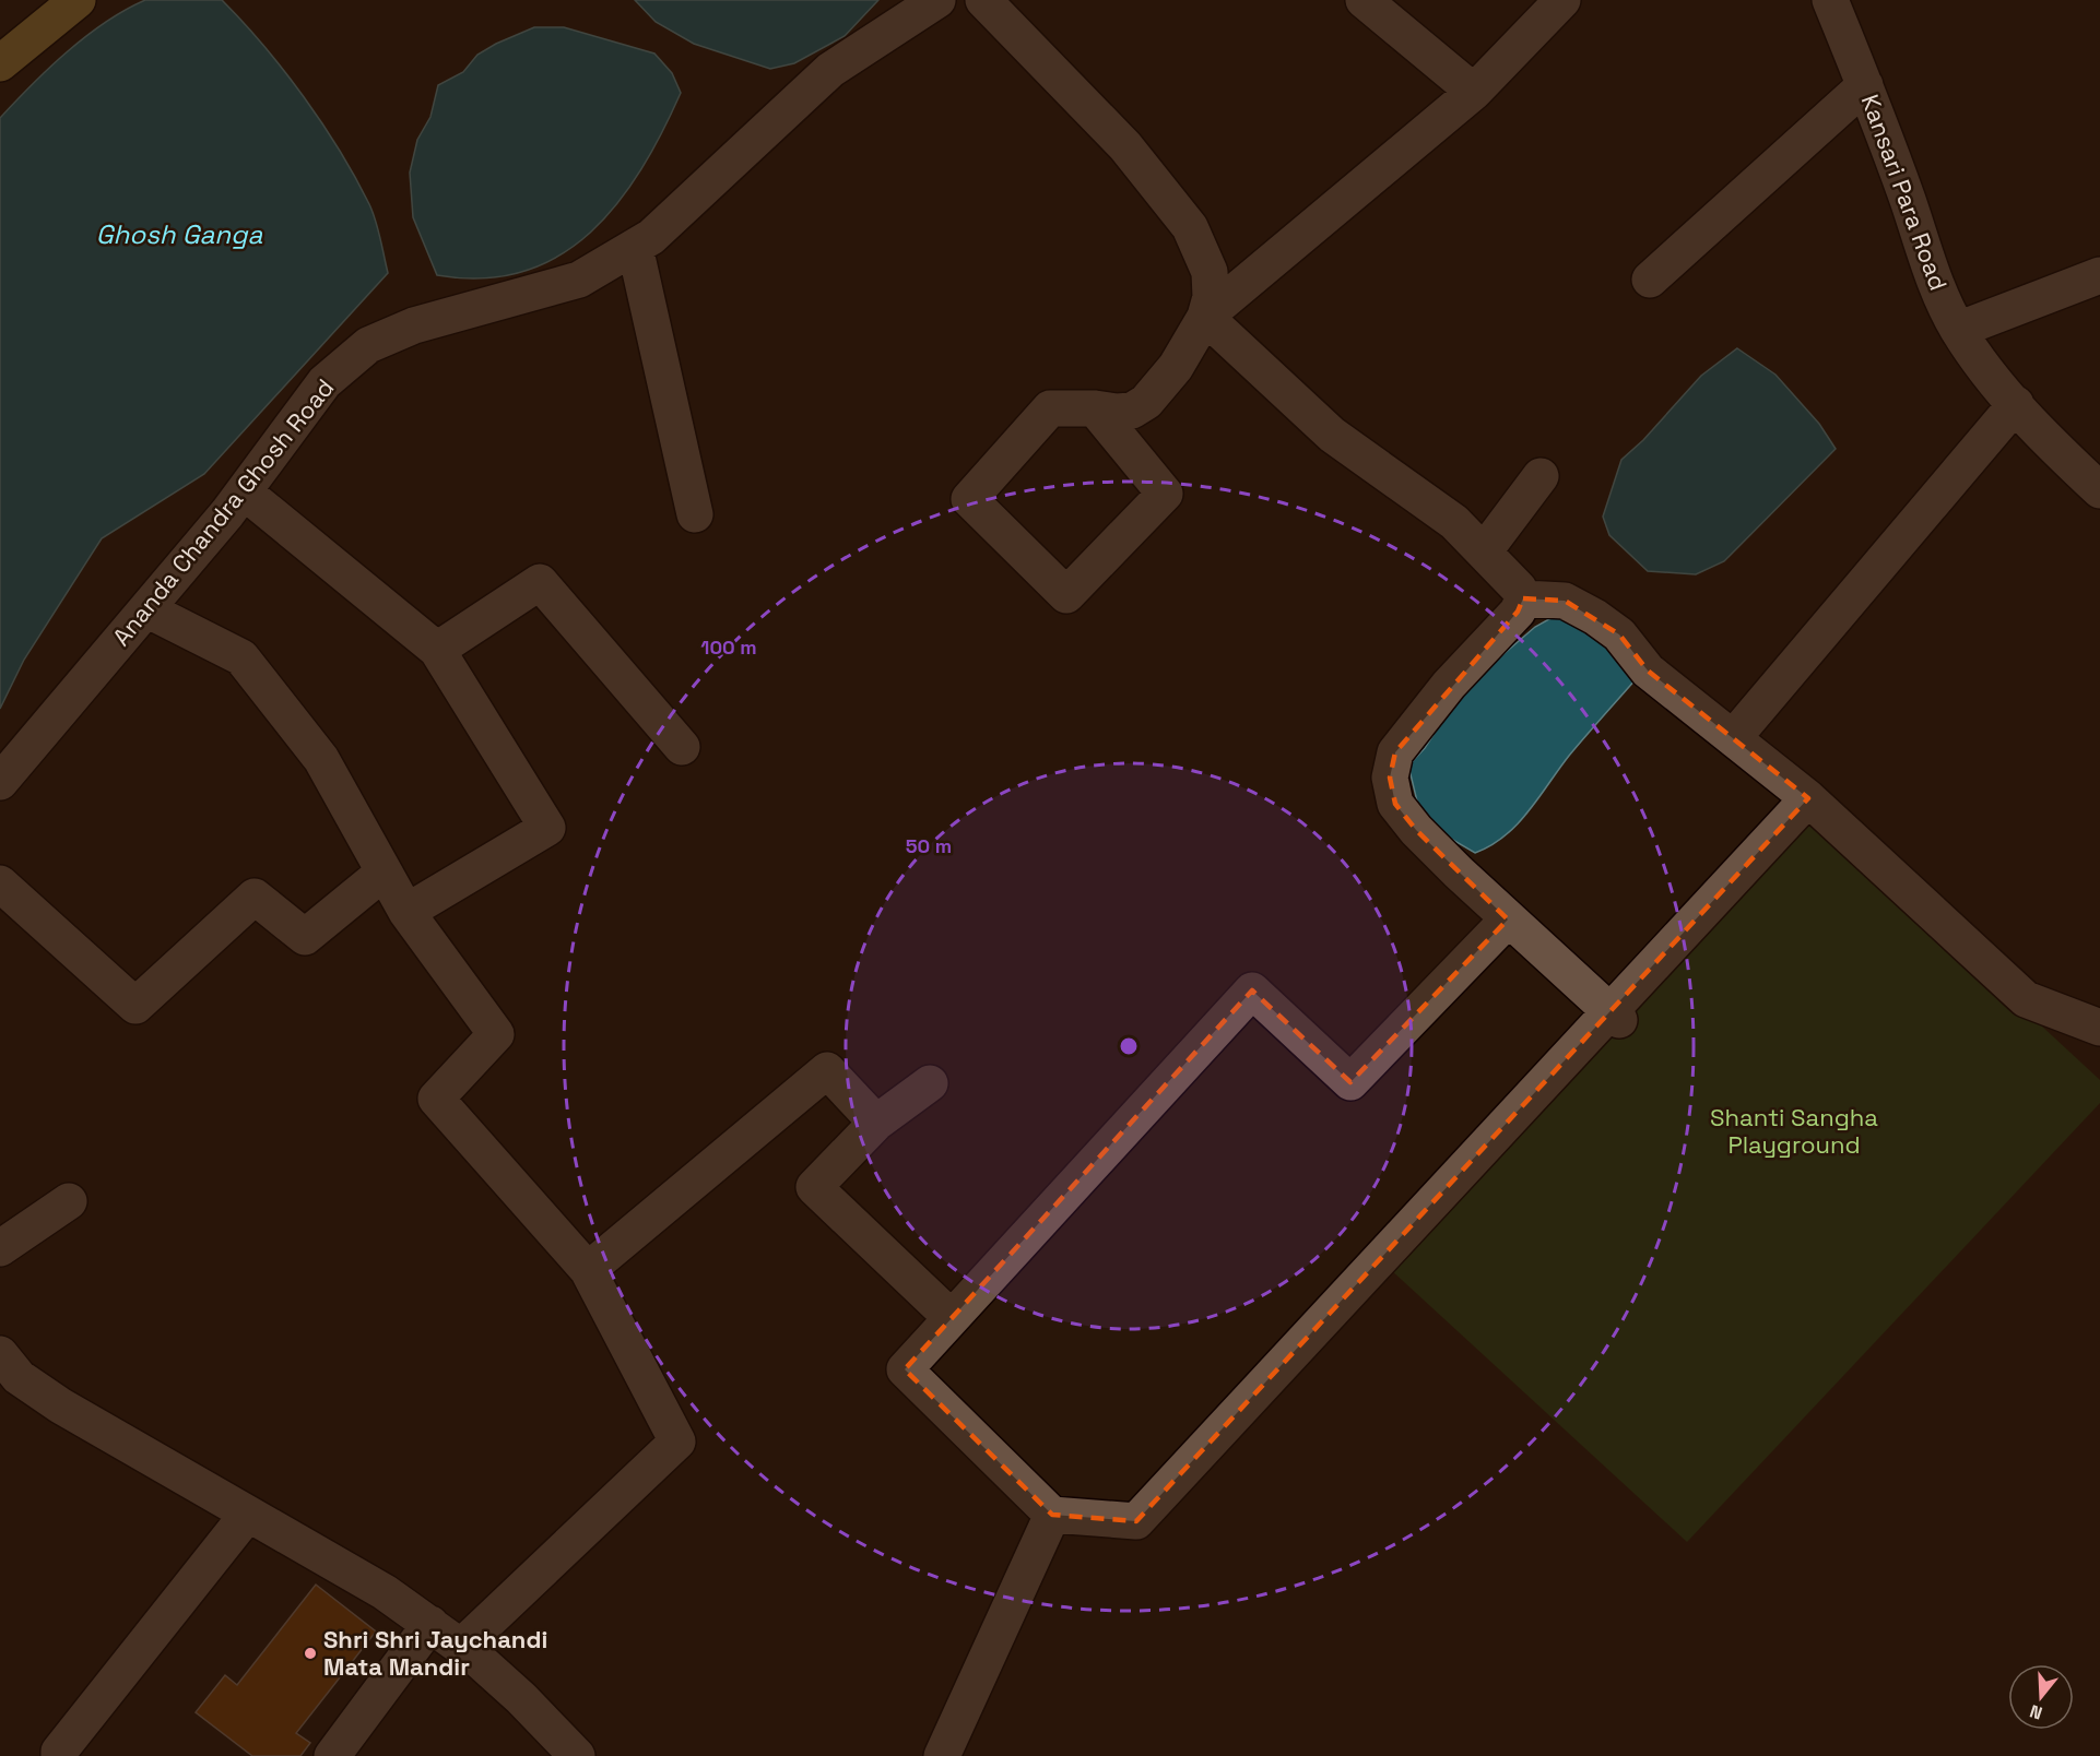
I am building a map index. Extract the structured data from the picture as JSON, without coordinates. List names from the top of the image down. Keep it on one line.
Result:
{"streets":{"street":["Kansari Para Road","Ananda Chandra Ghosh Road"]},"water":["Ghosh Ganga"],"parks":["Shanti Sangha Playground"],"places":["Shri Shri Jaychandi Mata Mandir"],"north":"bottom","rings":["100 m","50 m"]}
